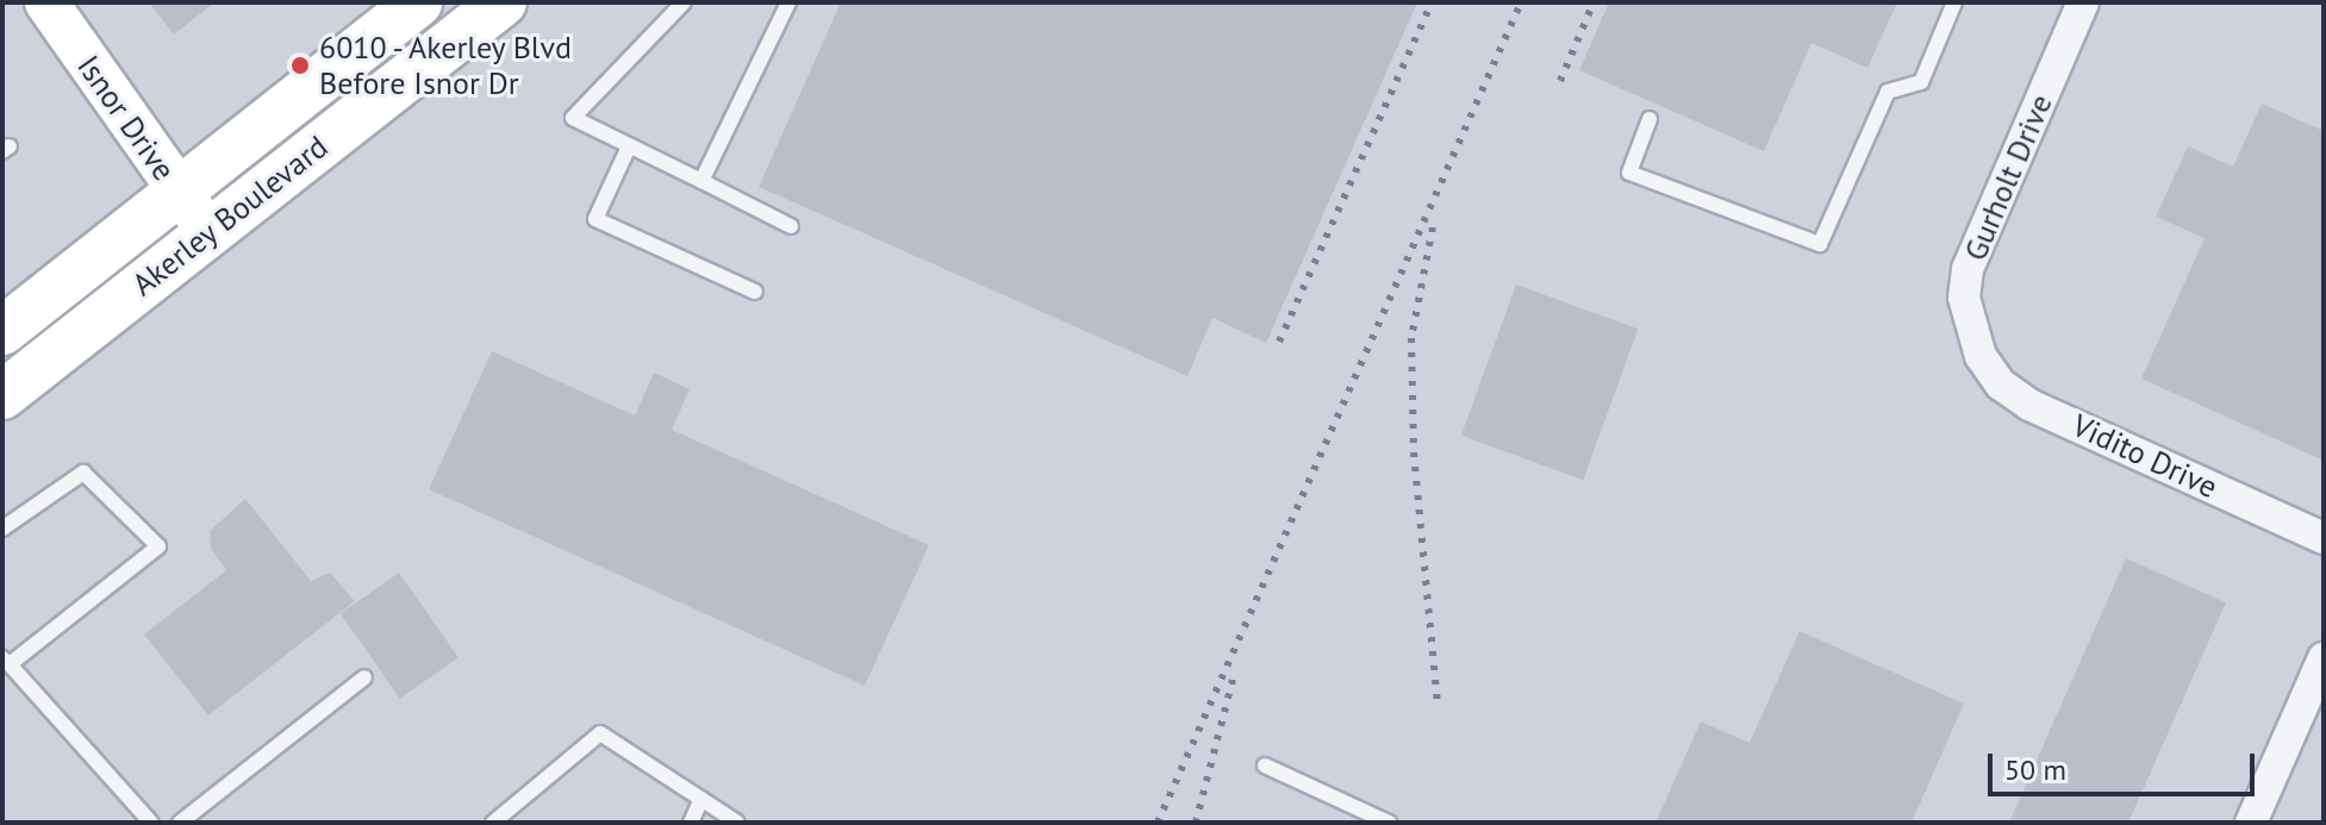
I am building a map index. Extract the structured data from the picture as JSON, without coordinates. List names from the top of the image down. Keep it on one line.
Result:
{"streets":{"main road":["Akerley Boulevard"],"street":["Isnor Drive","Gurholt Drive","Vidito Drive"]},"crossings":[["Isnor Drive","Akerley Boulevard"],["Gurholt Drive","Vidito Drive"]],"places":["6010 - Akerley Blvd Before Isnor Dr"],"scale_bar":"50 m"}
